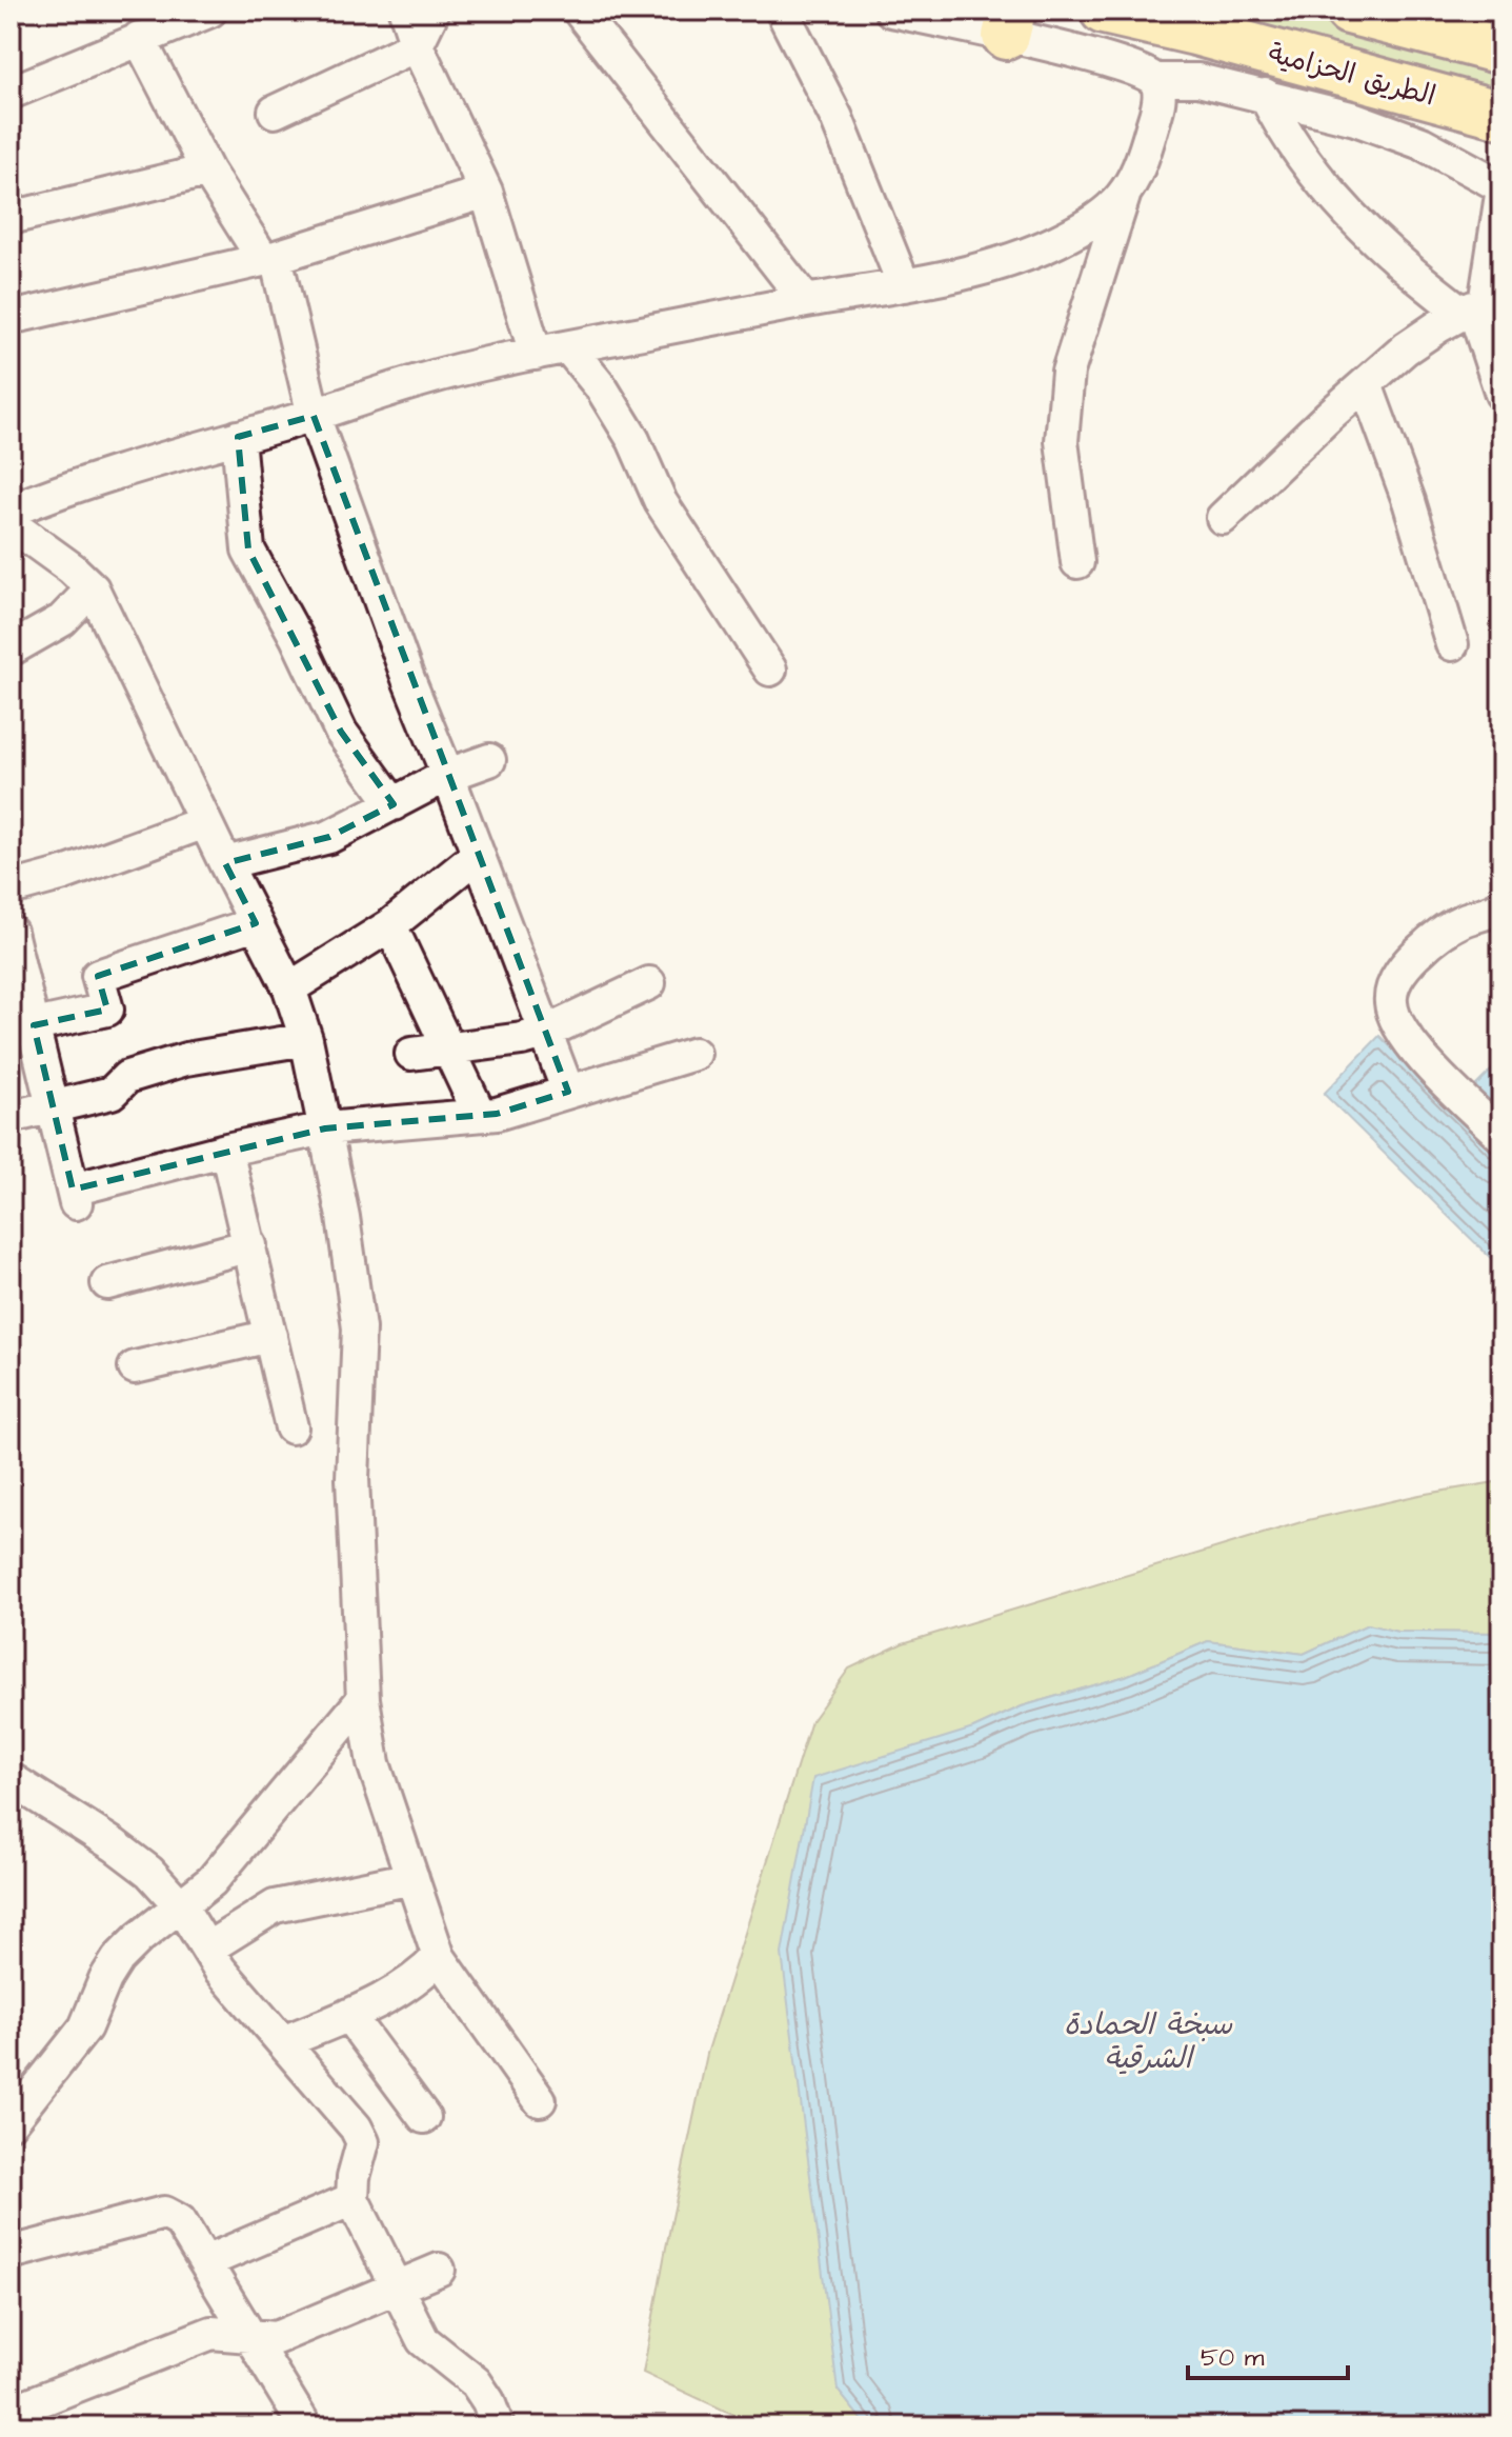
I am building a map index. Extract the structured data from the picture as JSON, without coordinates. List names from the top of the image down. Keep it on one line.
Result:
{"streets":{"highway":["الطريق الحزامية"]},"water":["سبخة الحمادة الشرقية"],"scale_bar":"50 m"}
